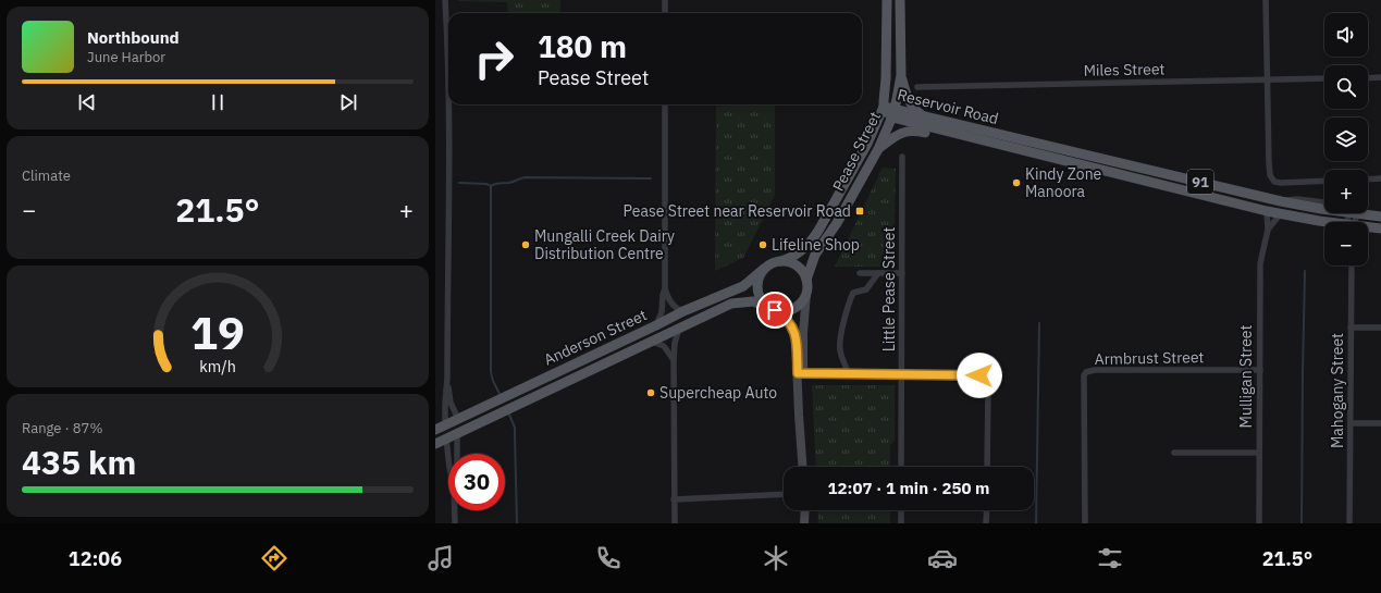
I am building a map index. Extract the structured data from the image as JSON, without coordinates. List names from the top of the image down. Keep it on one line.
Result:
{"streets":{"main road":["Reservoir Road","Pease Street","91","Anderson Street"],"street":["Miles Street","Little Pease Street","Armbrust Street","Mulligan Street","Mahogany Street"]},"crossings":[["Reservoir Road","Pease Street"],["Reservoir Road","91"],["Reservoir Road","Mulligan Street"],["Pease Street","91"],["Pease Street","Anderson Street"],["Armbrust Street","Mulligan Street"]],"places":{"other":["Kindy Zone Manoora","Mungalli Creek Dairy Distribution Centre","Lifeline Shop","Supercheap Auto"],"transit":["Pease Street near Reservoir Road"]},"page":{"map_buttons":["+","−"],"turn":["180 m","Pease Street"],"song":["Northbound","June Harbor"],"tile":["Climate",["Range · 87%","435 km"]],"heat":["−","21.5°","+"],"limit":"30","trip":"12:07 · 1 min · 250 m","tabs":["12:06","21.5°"],"gauge":["19","km/h"]}}
